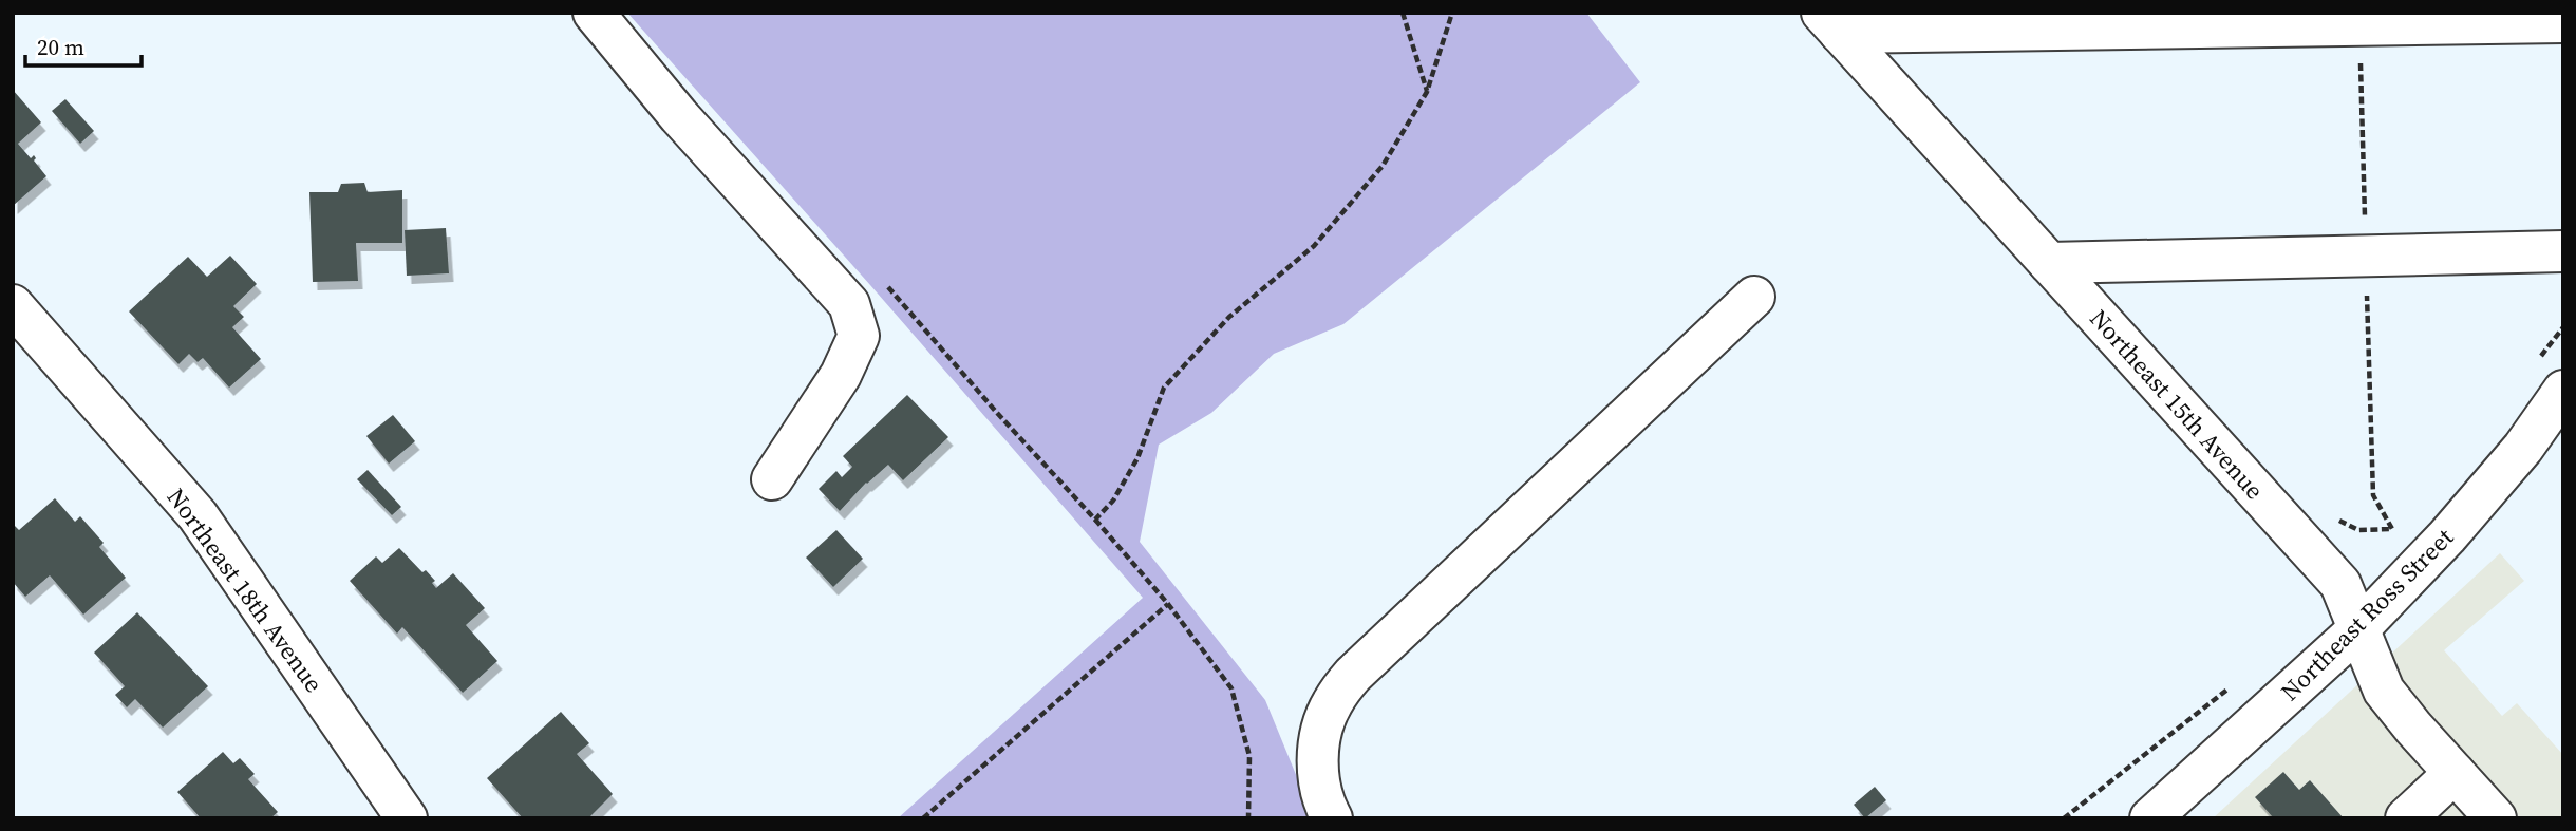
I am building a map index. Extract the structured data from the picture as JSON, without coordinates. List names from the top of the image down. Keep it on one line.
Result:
{"streets":{"street":["Northeast 15th Avenue","Northeast 18th Avenue","Northeast Ross Street"]},"crossings":[["Northeast 15th Avenue","Northeast Ross Street"]],"scale_bar":"20 m"}
